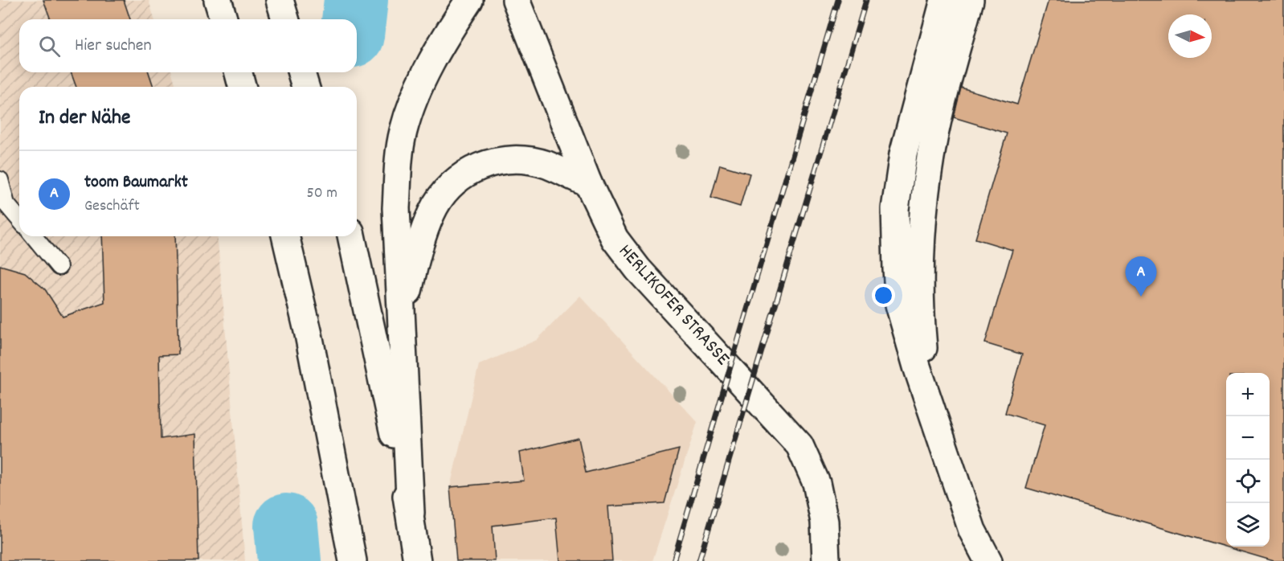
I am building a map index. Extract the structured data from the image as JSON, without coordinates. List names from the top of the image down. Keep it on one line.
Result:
{"streets":{"main road":["HERLIKOFER STRASSE"]},"north":"right","page":{"search":"Hier suchen","heading":"In der Nähe","list":[{"mark":"A","name":"toom Baumarkt","note":"Geschäft","value":"50 m"}],"pins":"A","map_buttons":["+","−"]}}
